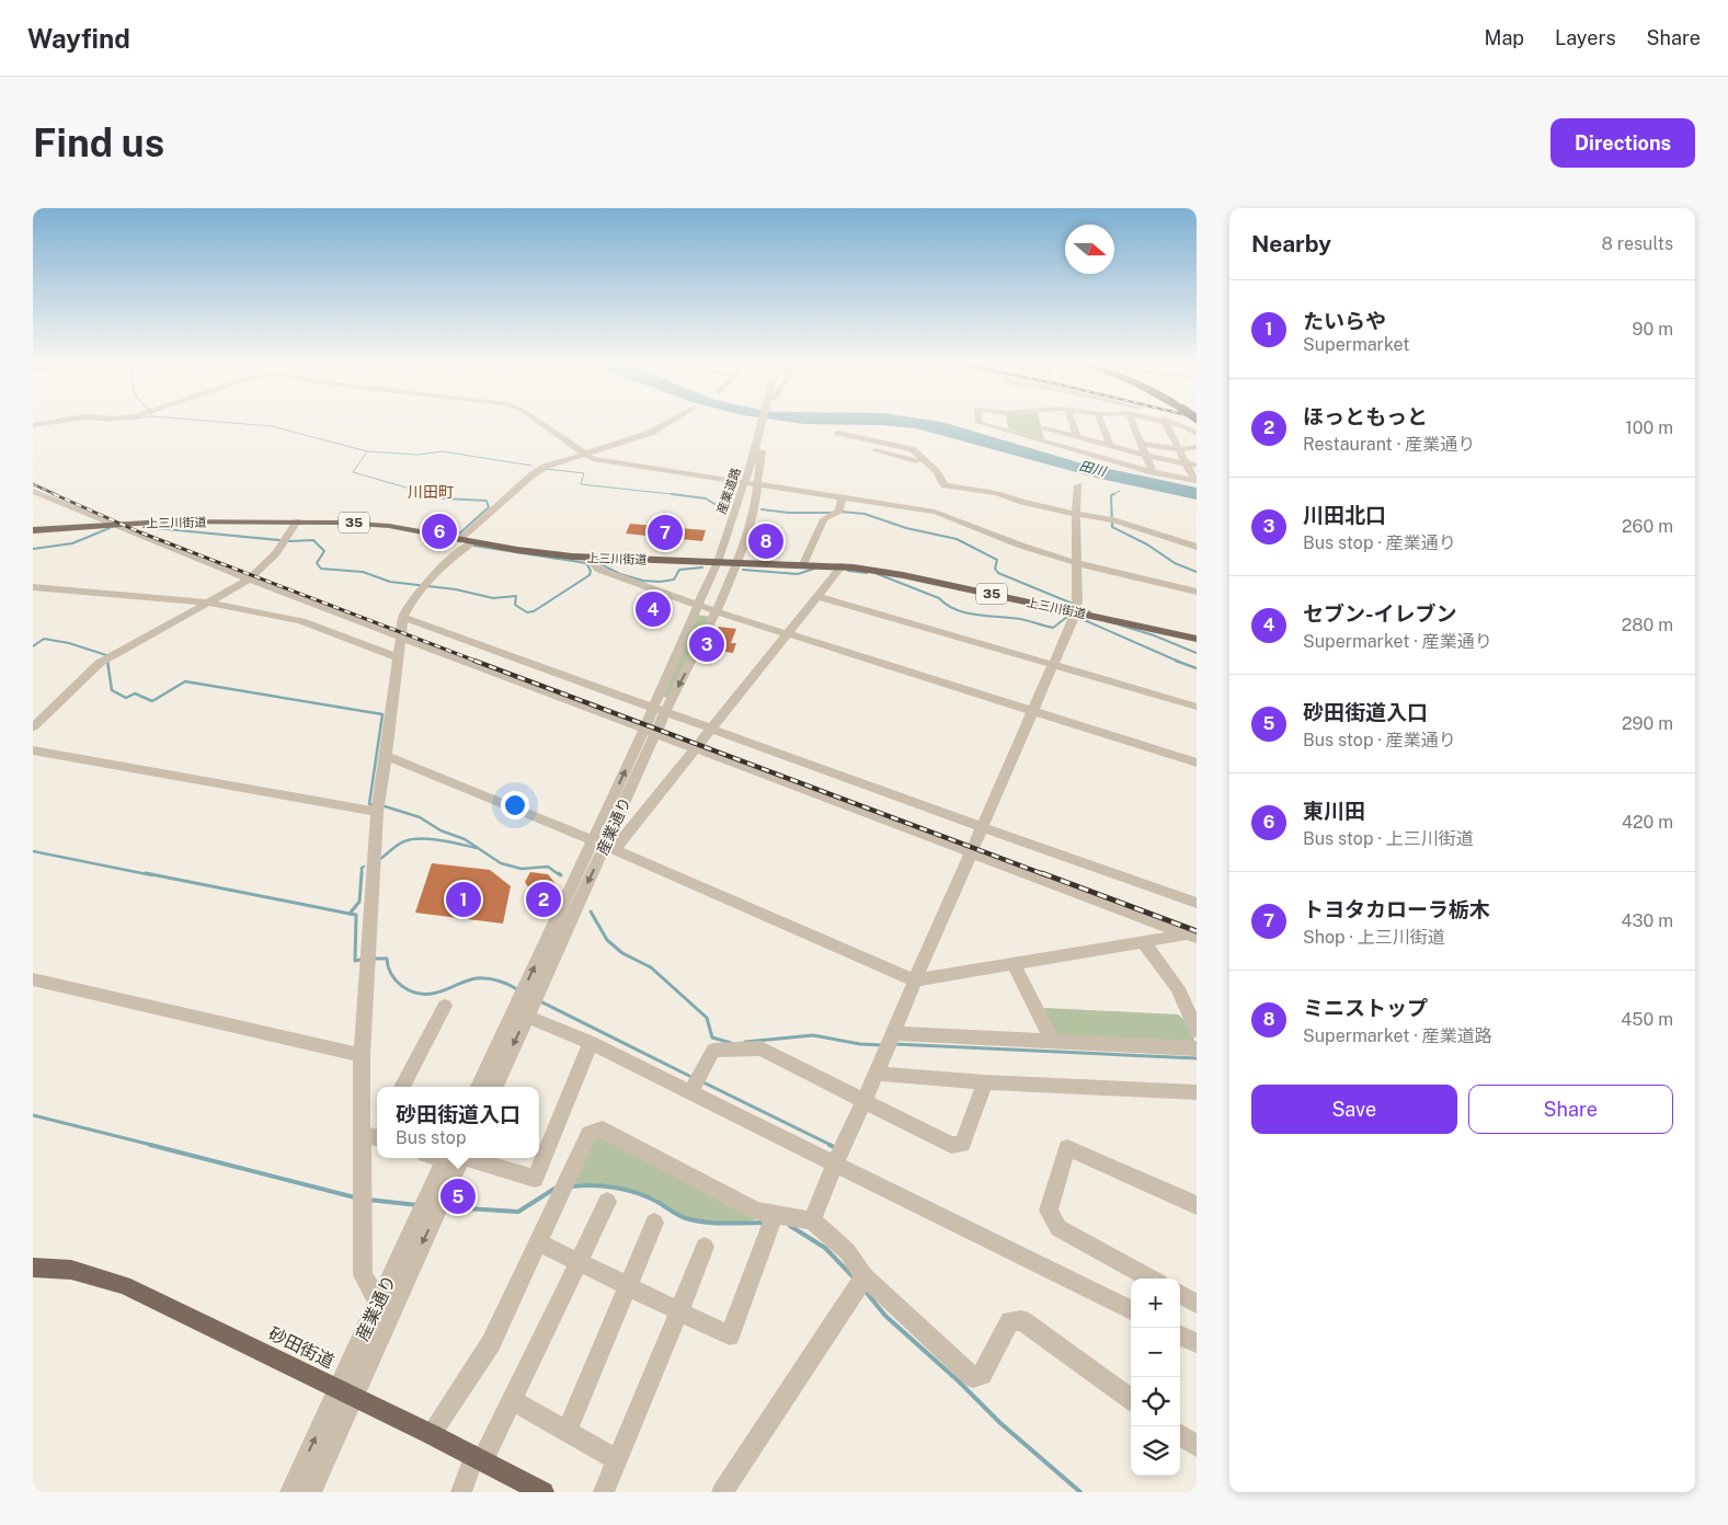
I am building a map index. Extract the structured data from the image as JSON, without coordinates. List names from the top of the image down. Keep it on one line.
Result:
{"streets":{"main road":["上三川街道","35","砂田街道"],"street":["産業道路","産業通り"]},"crossings":[["産業道路","上三川街道"],["産業道路","産業通り"],["上三川街道","産業通り"],["産業通り","砂田街道"]],"districts":["川田町"],"water":["田川"],"north":"right","page":{"header":"Wayfind","nav":["Map","Layers","Share"],"buttons":["Directions",["Save","Share"]],"title":"Find us","heading":["Nearby","8 results"],"list":[{"mark":"1","name":"たいらや","note":"Supermarket","value":"90 m"},{"mark":"2","name":"ほっともっと","note":"Restaurant · 産業通り","value":"100 m"},{"mark":"3","name":"川田北口","note":"Bus stop · 産業通り","value":"260 m"},{"mark":"4","name":"セブン-イレブン","note":"Supermarket · 産業通り","value":"280 m"},{"mark":"5","name":"砂田街道入口","note":"Bus stop · 産業通り","value":"290 m"},{"mark":"6","name":"東川田","note":"Bus stop · 上三川街道","value":"420 m"},{"mark":"7","name":"トヨタカローラ栃木","note":"Shop · 上三川街道","value":"430 m"},{"mark":"8","name":"ミニストップ","note":"Supermarket · 産業道路","value":"450 m"}],"pins":["6","7","8","4","3","1","2","5"],"popup":["砂田街道入口","Bus stop"],"map_buttons":["+","−"]}}
